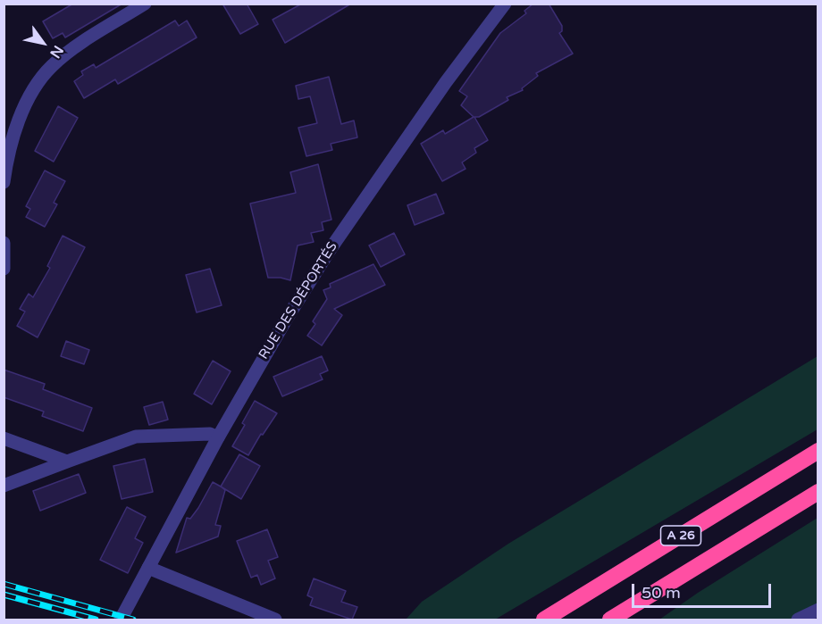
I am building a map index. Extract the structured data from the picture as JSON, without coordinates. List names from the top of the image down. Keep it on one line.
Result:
{"streets":{"highway":["A 26"],"street":["RUE DES DÉPORTÉS"]},"scale_bar":"50 m","north":"bottom right"}
